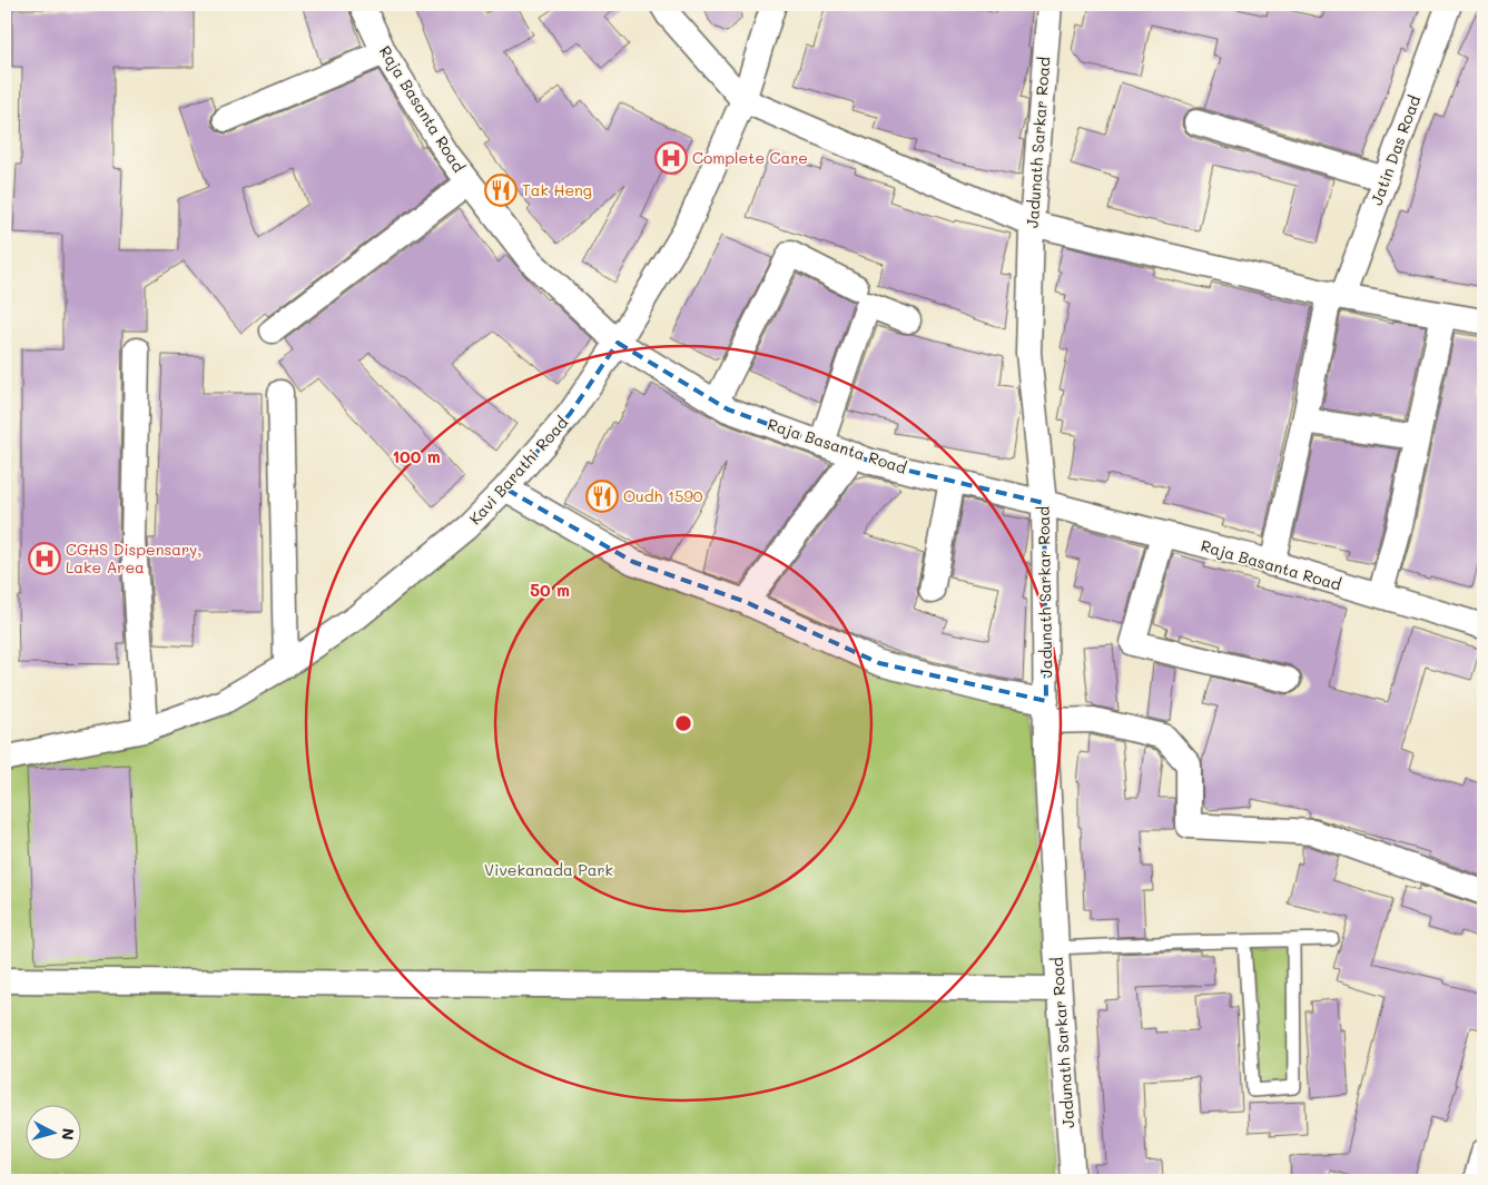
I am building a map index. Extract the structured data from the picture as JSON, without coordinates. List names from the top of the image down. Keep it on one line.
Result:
{"streets":{"street":["Raja Basanta Road","Jadunath Sarkar Road","Jatin Das Road","Kavi Barathi Road"]},"crossings":[["Raja Basanta Road","Jadunath Sarkar Road"],["Raja Basanta Road","Jatin Das Road"],["Raja Basanta Road","Kavi Barathi Road"]],"parks":["Vivekanada Park"],"places":{"hospital":["Complete Care","CGHS Dispensary, Lake Area"],"restaurant":["Tak Heng","Oudh 1590"]},"north":"right","rings":["100 m","50 m"]}
